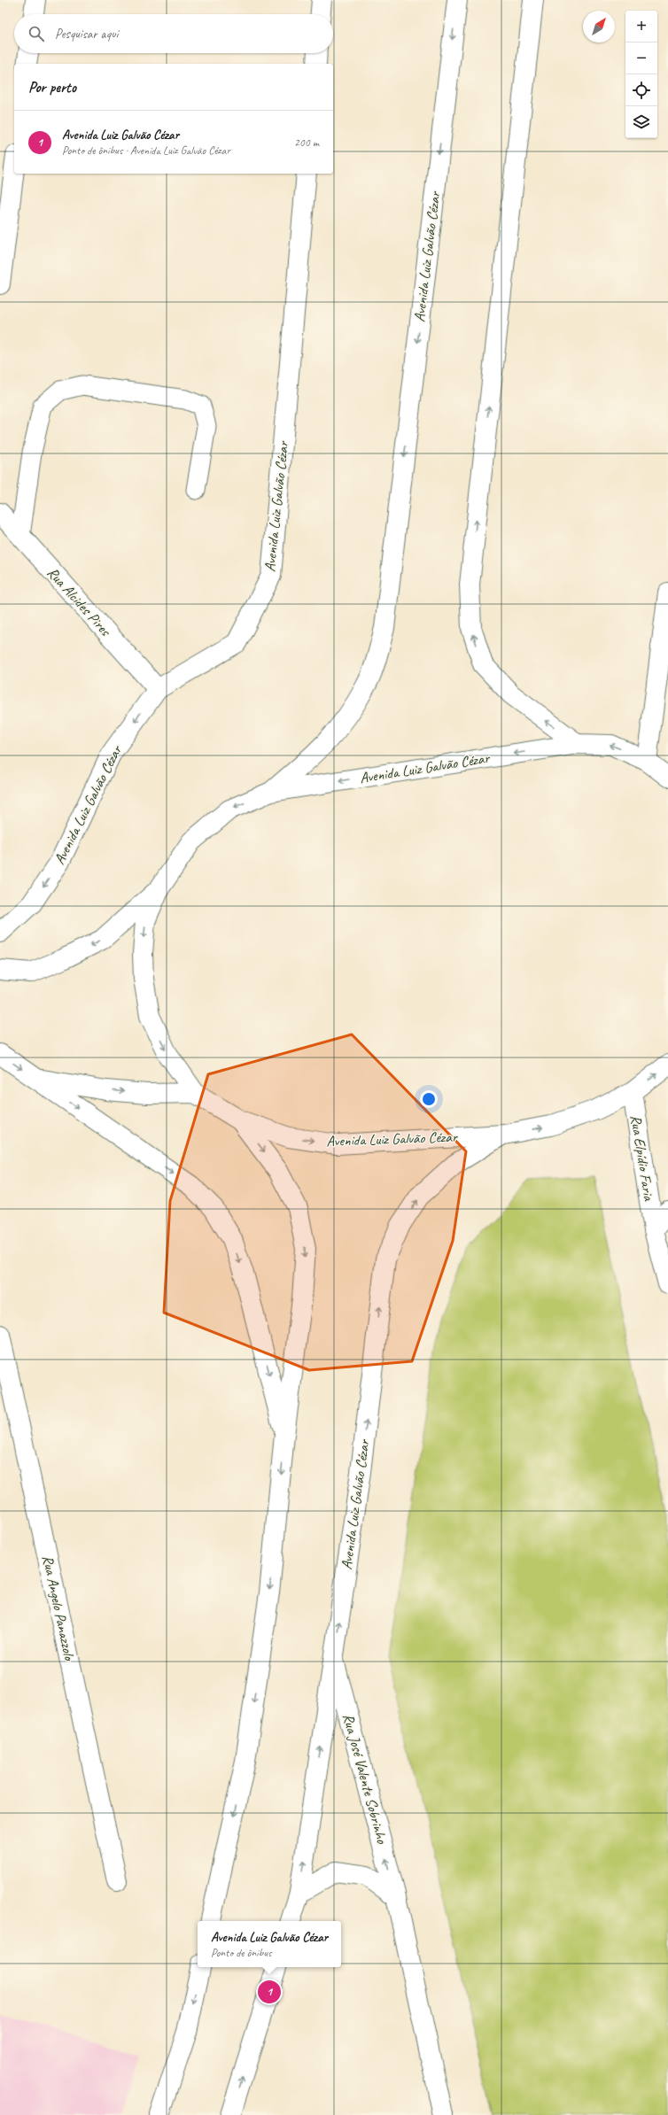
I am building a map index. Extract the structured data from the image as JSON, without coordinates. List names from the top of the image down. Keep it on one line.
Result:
{"streets":{"main road":["Avenida Luiz Galvão Cézar","Rua Alcides Pires","Rua Elpídio Faria","Rua Angelo Panazzolo","Rua José Valente Sobrinho"]},"crossings":[["Avenida Luiz Galvão Cézar","Rua Alcides Pires"],["Avenida Luiz Galvão Cézar","Rua Elpídio Faria"],["Avenida Luiz Galvão Cézar","Rua José Valente Sobrinho"]],"one_way":["Rua José Valente Sobrinho"],"north":"top right","page":{"map_buttons":["+","−"],"search":"Pesquisar aqui","heading":"Por perto","list":[{"mark":"1","name":"Avenida Luiz Galvão Cézar","note":"Ponto de ônibus · Avenida Luiz Galvão Cézar","value":"200 m"}],"popup":["Avenida Luiz Galvão Cézar","Ponto de ônibus"],"pins":"1"}}
